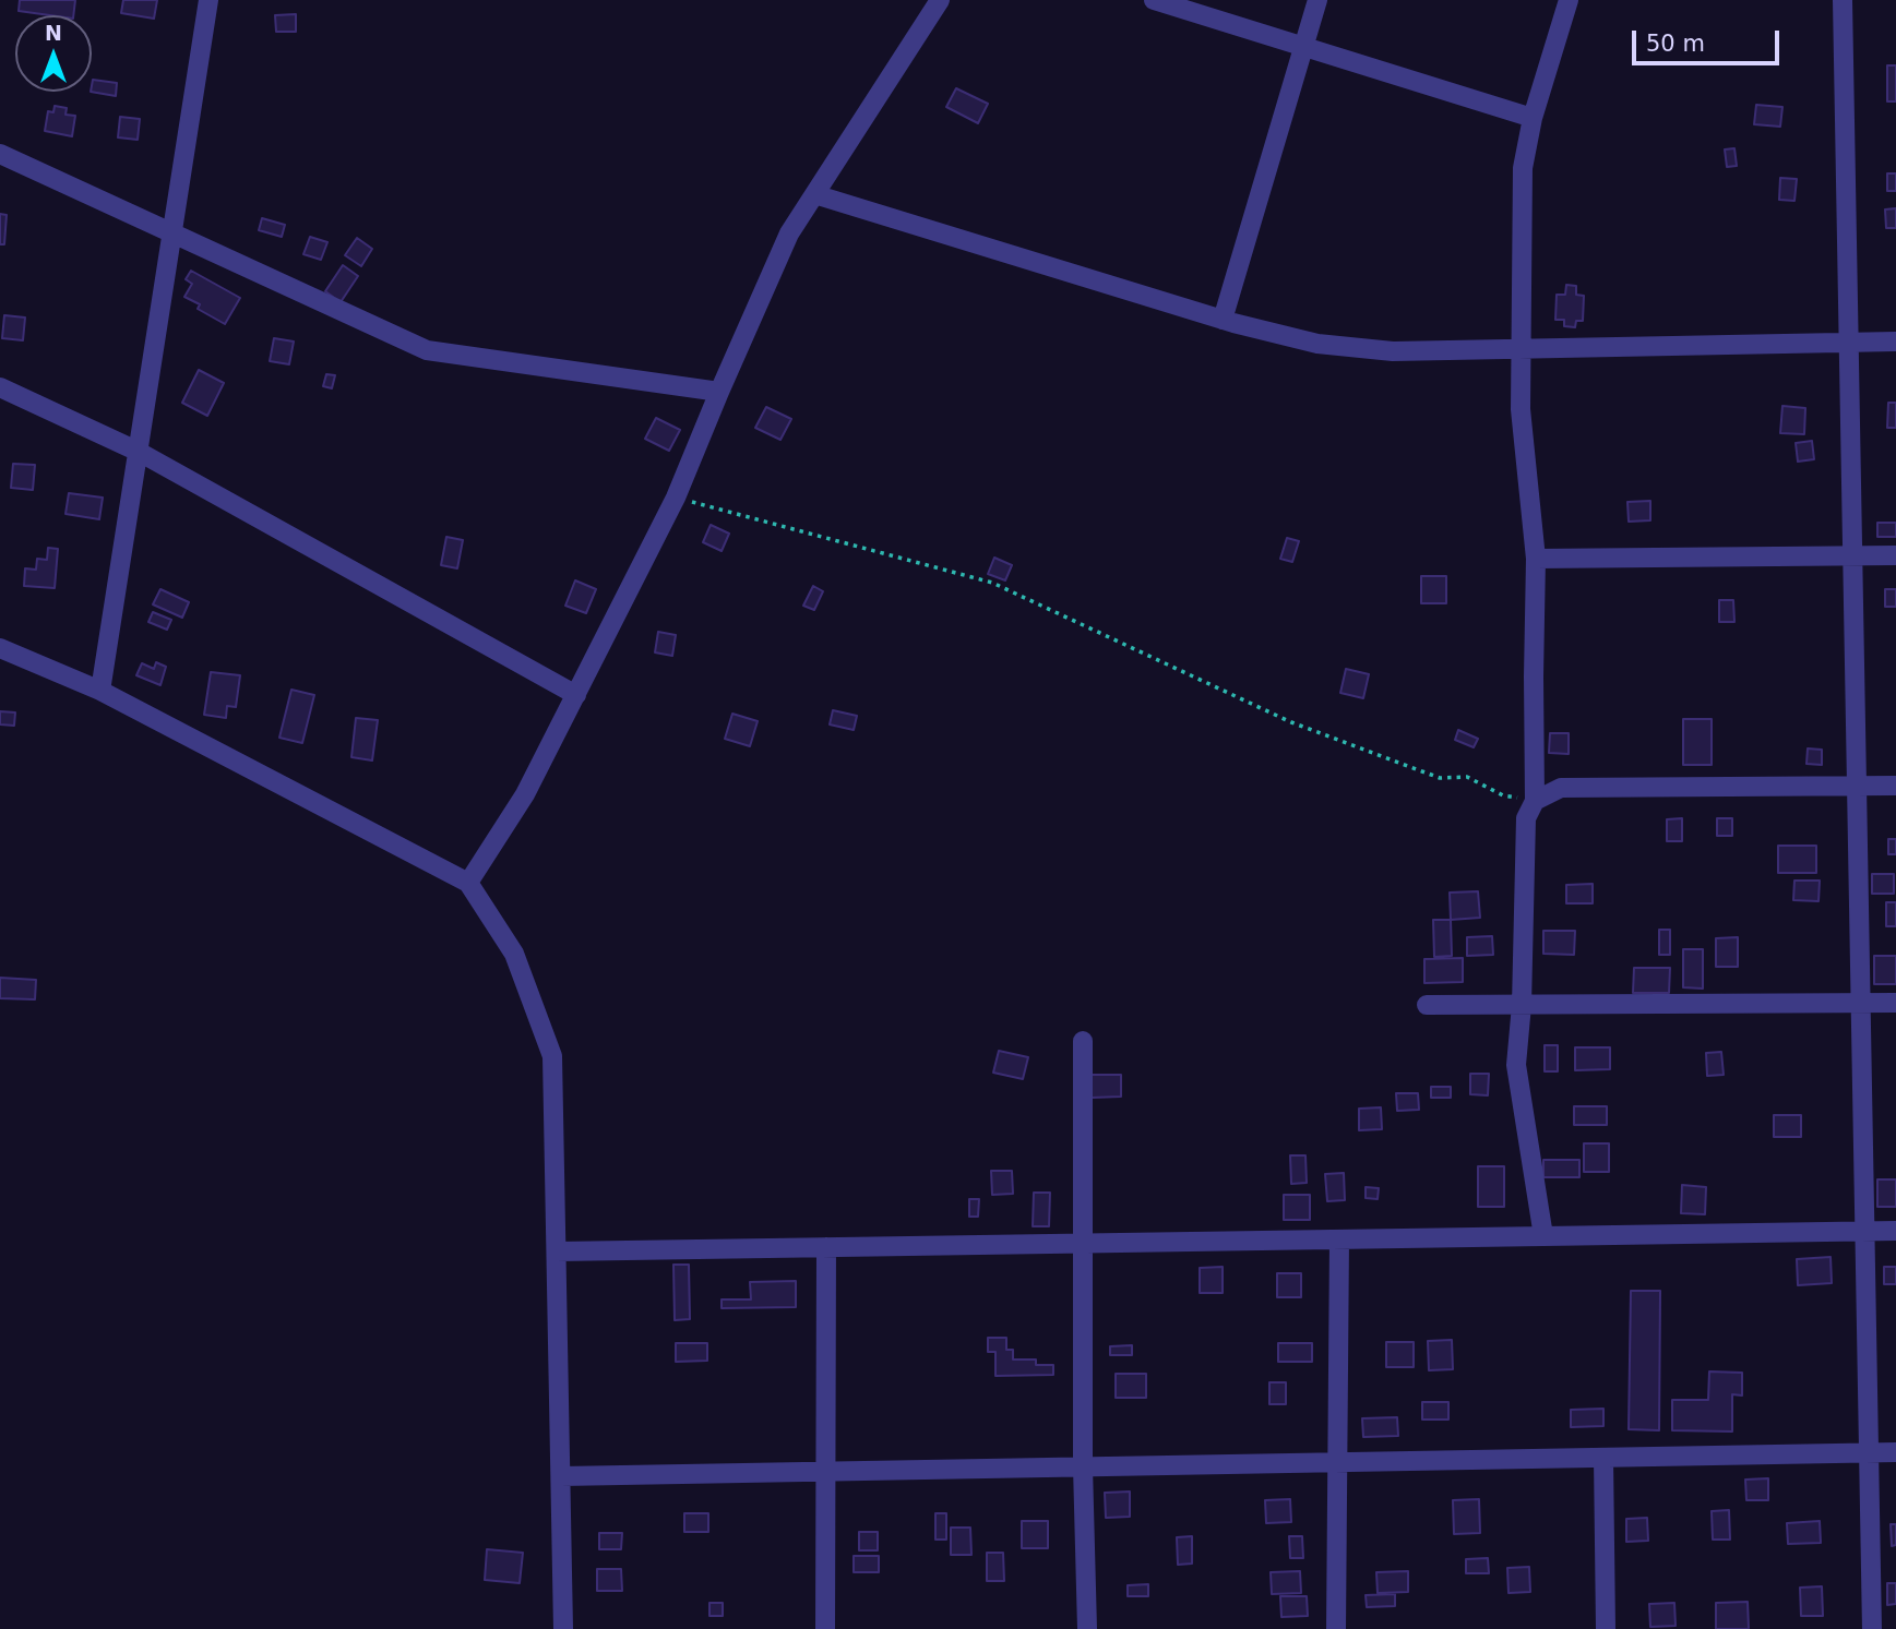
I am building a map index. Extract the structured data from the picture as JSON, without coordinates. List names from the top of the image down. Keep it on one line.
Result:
{"scale_bar":"50 m","north":"top"}
